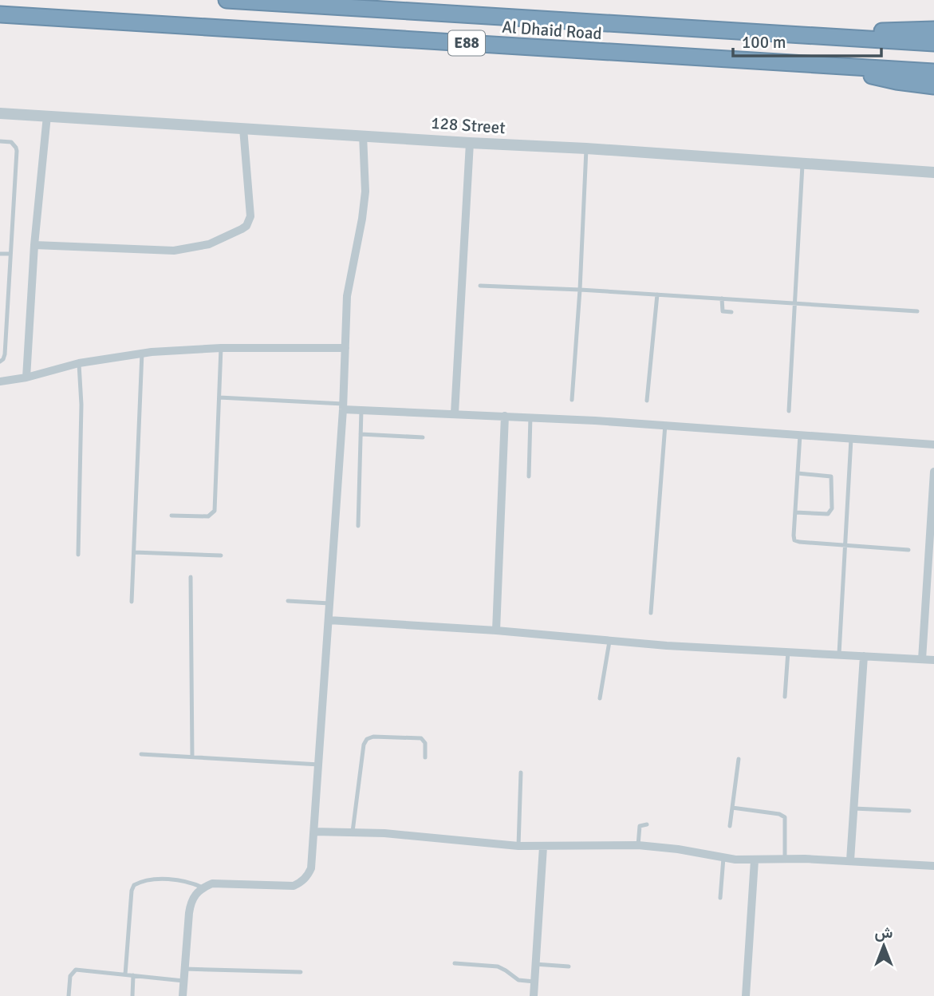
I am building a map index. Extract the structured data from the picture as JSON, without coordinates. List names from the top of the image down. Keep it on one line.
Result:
{"streets":{"highway":["Al Dhaid Road","E88"],"street":["128 Street"]},"scale_bar":"100 m","north":"top"}
